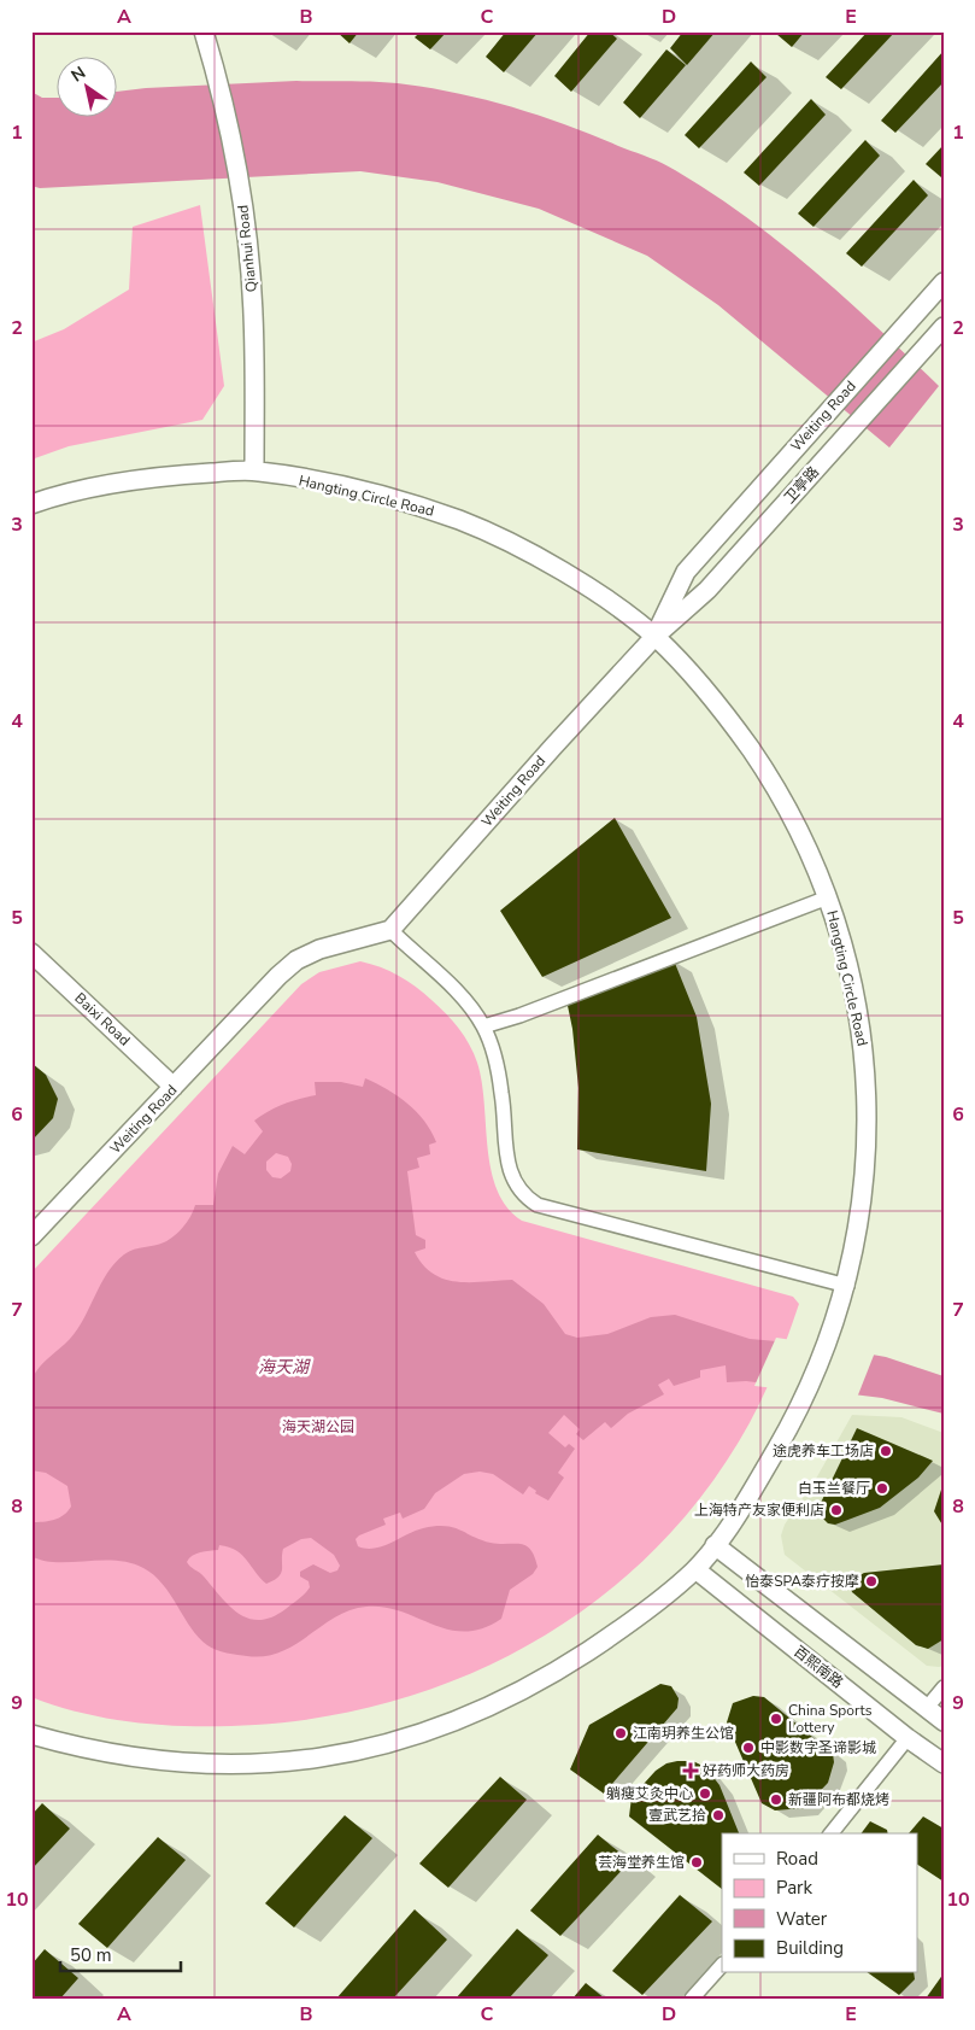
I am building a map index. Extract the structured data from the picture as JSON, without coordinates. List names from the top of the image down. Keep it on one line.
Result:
{"streets":{"street":["Qianhui Road","Weiting Road","卫亭路","Hangting Circle Road","Baixi Road","百熙南路"]},"crossings":[["Qianhui Road","Hangting Circle Road"],["Weiting Road","卫亭路"],["Weiting Road","Hangting Circle Road"],["Weiting Road","Baixi Road"],["卫亭路","Hangting Circle Road"],["Hangting Circle Road","百熙南路"]],"water":["海天湖"],"parks":["海天湖公园"],"places":{"other":["途虎养车工场店","白玉兰餐厅","上海特产友家便利店","怡泰SPA泰疗按摩","China Sports Lottery","江南玥养生公馆","中影数字圣谛影城","躺瘦艾灸中心","新疆阿布都烧烤","壹武艺拾","芸海堂养生馆"],"health":["好药师大药房"]},"legend":["Road","Park","Water","Building"],"scale_bar":"50 m","north":"top left","grid":{"columns":["A","B","C","D","E"],"rows":["1","2","3","4","5","6","7","8","9","10"]}}
